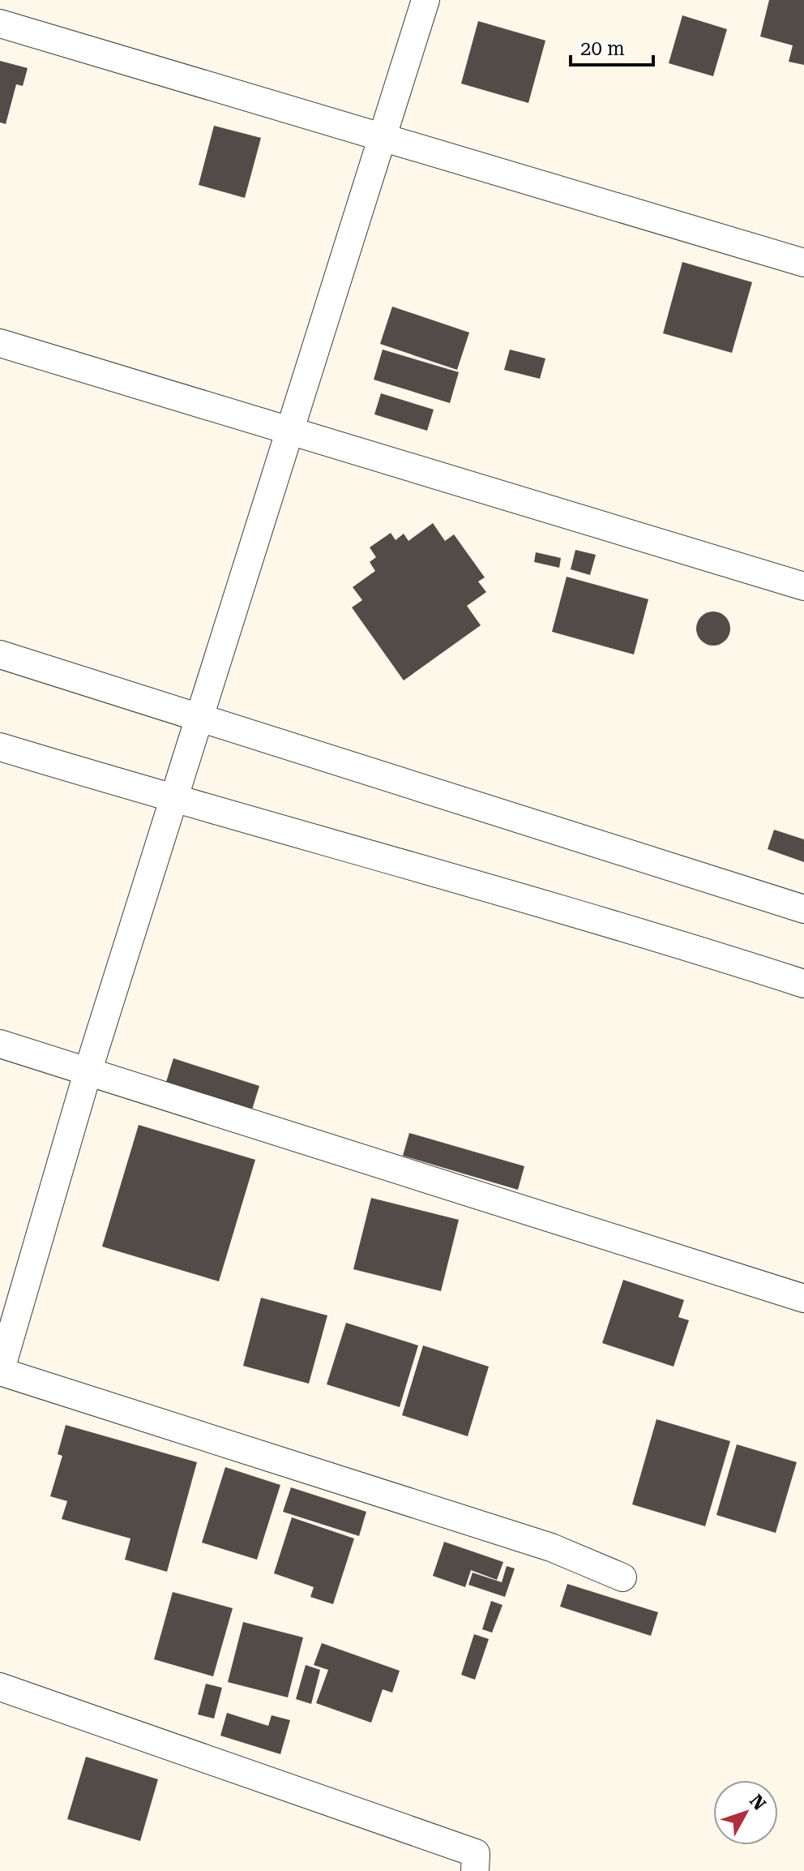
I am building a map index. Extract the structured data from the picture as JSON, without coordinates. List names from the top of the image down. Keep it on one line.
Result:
{"scale_bar":"20 m","north":"top right"}
